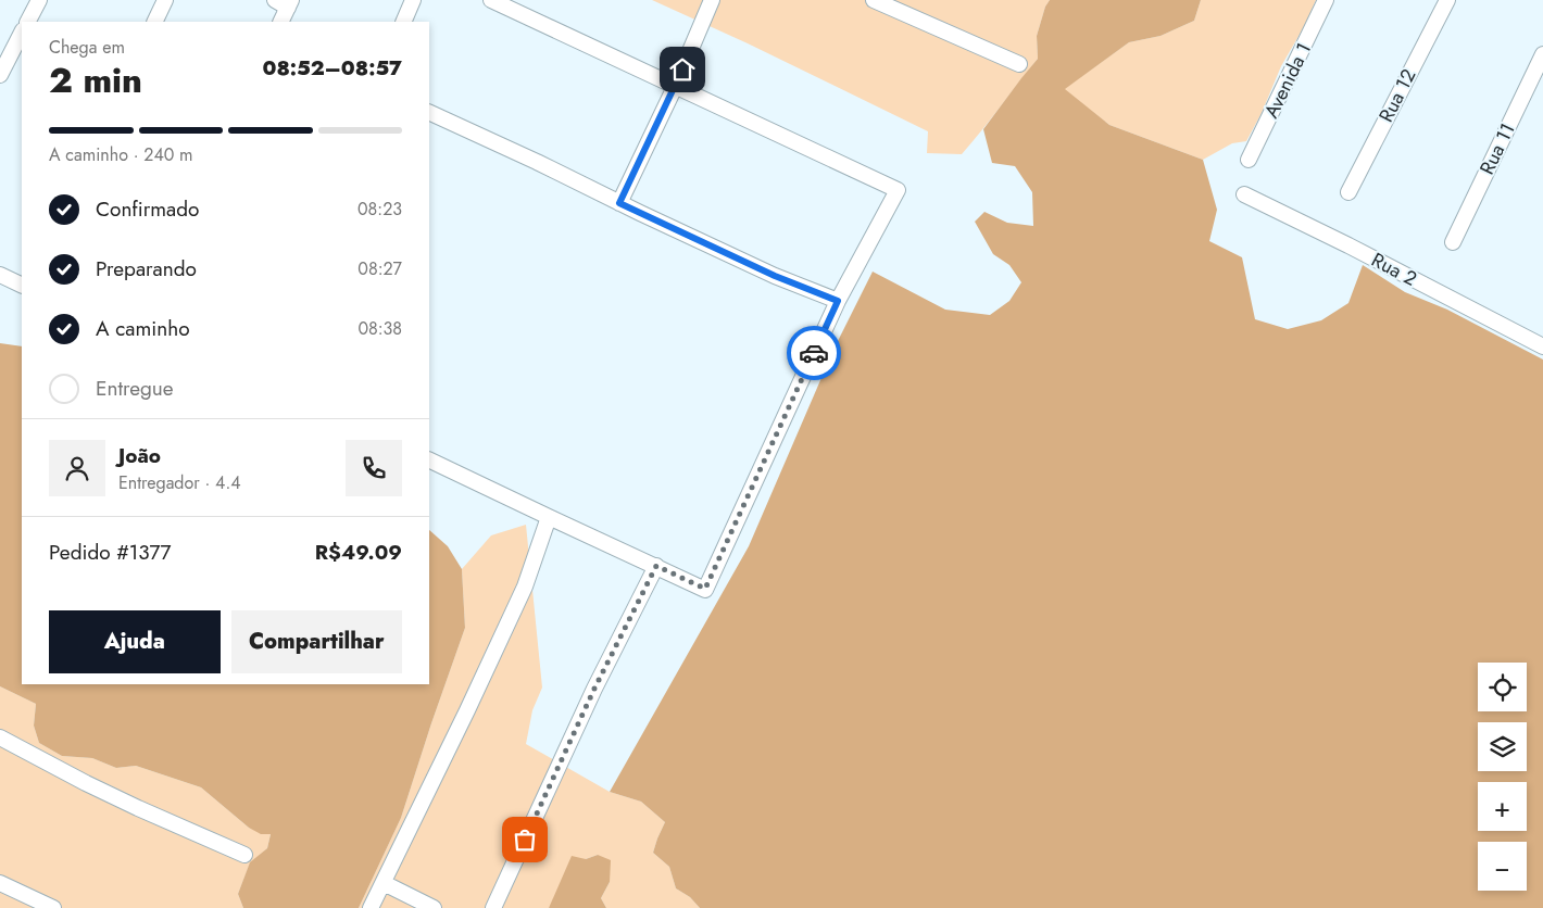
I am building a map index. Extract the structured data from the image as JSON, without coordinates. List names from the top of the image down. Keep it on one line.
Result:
{"streets":{"street":["Avenida 1","Rua 12","Rua 11","Rua 2"]},"page":{"heading":["2 min","Chega em","08:52–08:57"],"panel":["João","Entregador · 4.4","Pedido #1377","R$49.09"],"bar":"A caminho · 240 m","list":[["Confirmado","08:23"],["Preparando","08:27"],["A caminho","08:38"],"Entregue"],"buttons":["Ajuda","Compartilhar"],"map_buttons":["+","−"]}}
